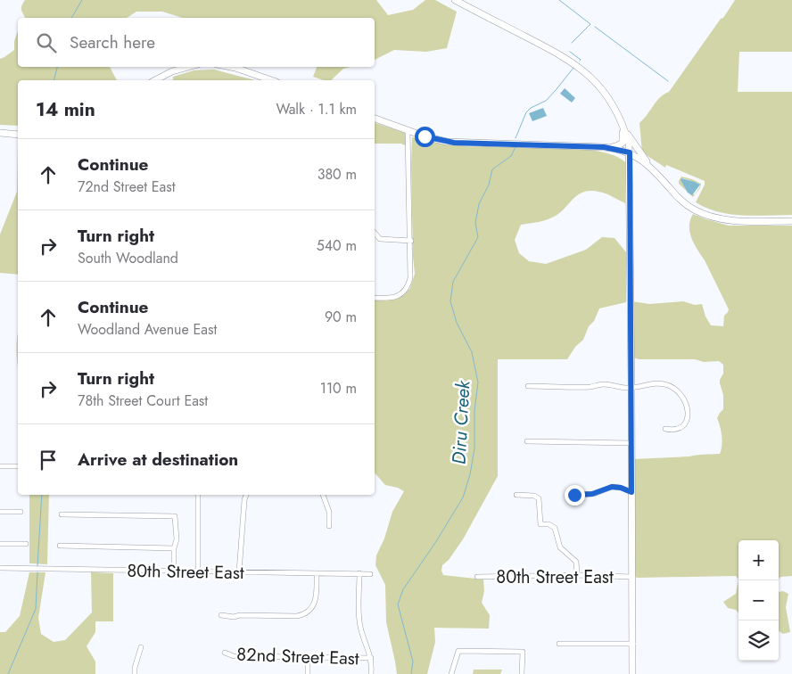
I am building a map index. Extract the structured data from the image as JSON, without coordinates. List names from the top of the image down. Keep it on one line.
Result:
{"streets":{"street":["80th Street East","82nd Street East"]},"water":["Diru Creek"],"page":{"search":"Search here","heading":["14 min","Walk · 1.1 km"],"list":[["Continue","72nd Street East","380 m"],["Turn right","South Woodland","540 m"],["Continue","Woodland Avenue East","90 m"],["Turn right","78th Street Court East","110 m"],"Arrive at destination"],"map_buttons":["+","−"]}}
